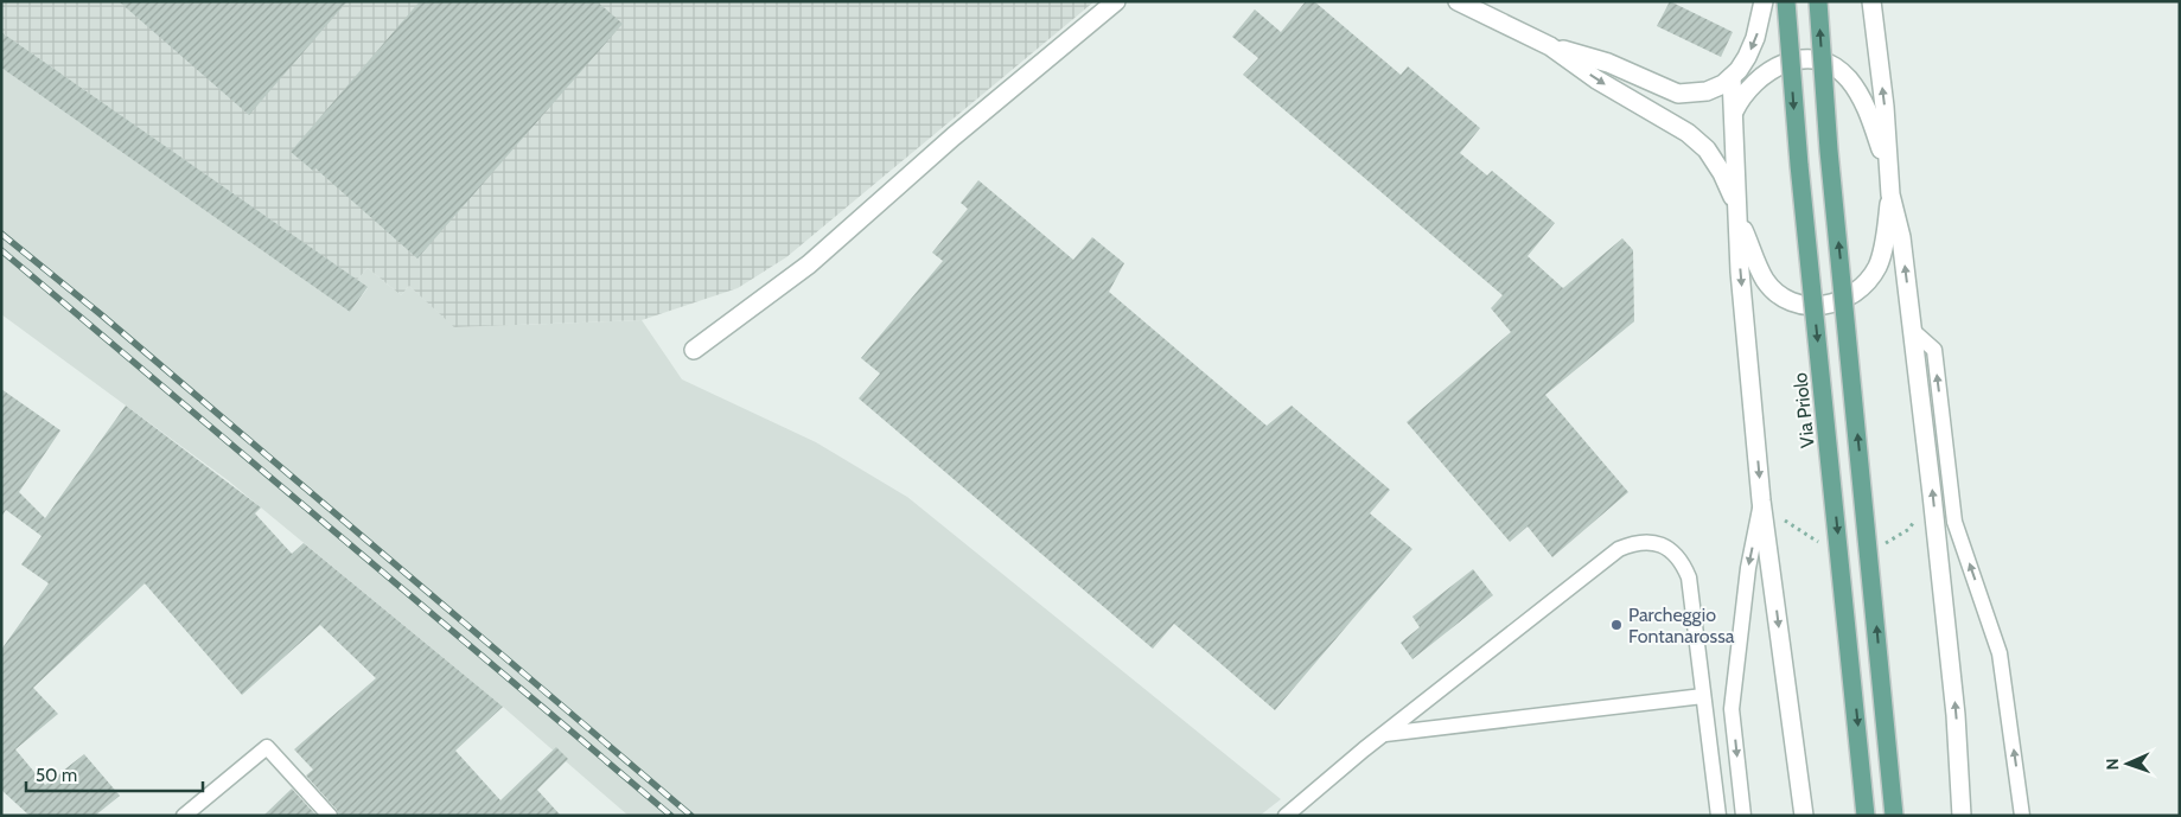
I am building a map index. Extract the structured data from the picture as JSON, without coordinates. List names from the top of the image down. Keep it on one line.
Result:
{"streets":{"main road":["Via Priolo"]},"places":["Parcheggio Fontanarossa"],"scale_bar":"50 m","north":"left"}
